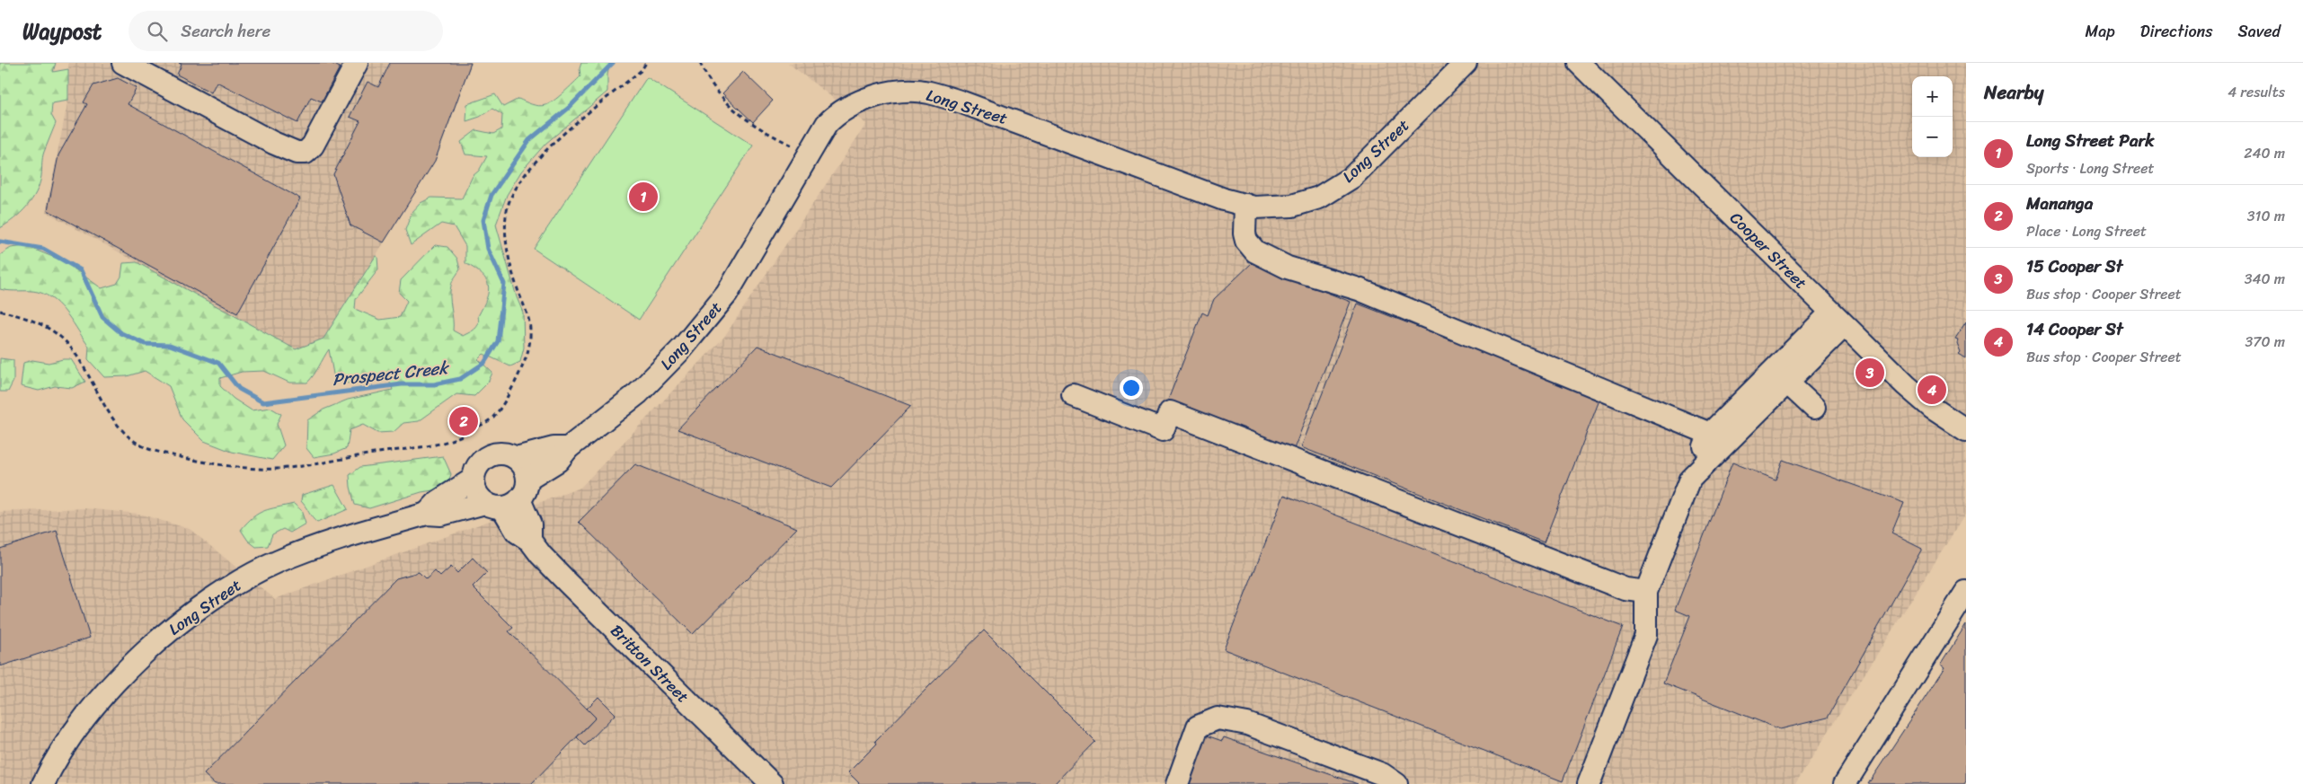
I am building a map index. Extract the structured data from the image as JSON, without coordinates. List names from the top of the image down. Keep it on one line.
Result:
{"streets":{"street":["Long Street","Cooper Street","Britton Street"]},"crossings":[["Long Street","Britton Street"]],"water":["Prospect Creek"],"page":{"header":"Waypost","search":"Search here","nav":["Map","Directions","Saved"],"heading":["Nearby","4 results"],"map_buttons":["+","−"],"list":[{"mark":"1","name":"Long Street Park","note":"Sports · Long Street","value":"240 m"},{"mark":"2","name":"Mananga","note":"Place · Long Street","value":"310 m"},{"mark":"3","name":"15 Cooper St","note":"Bus stop · Cooper Street","value":"340 m"},{"mark":"4","name":"14 Cooper St","note":"Bus stop · Cooper Street","value":"370 m"}],"pins":["1","3","4","2"]}}
